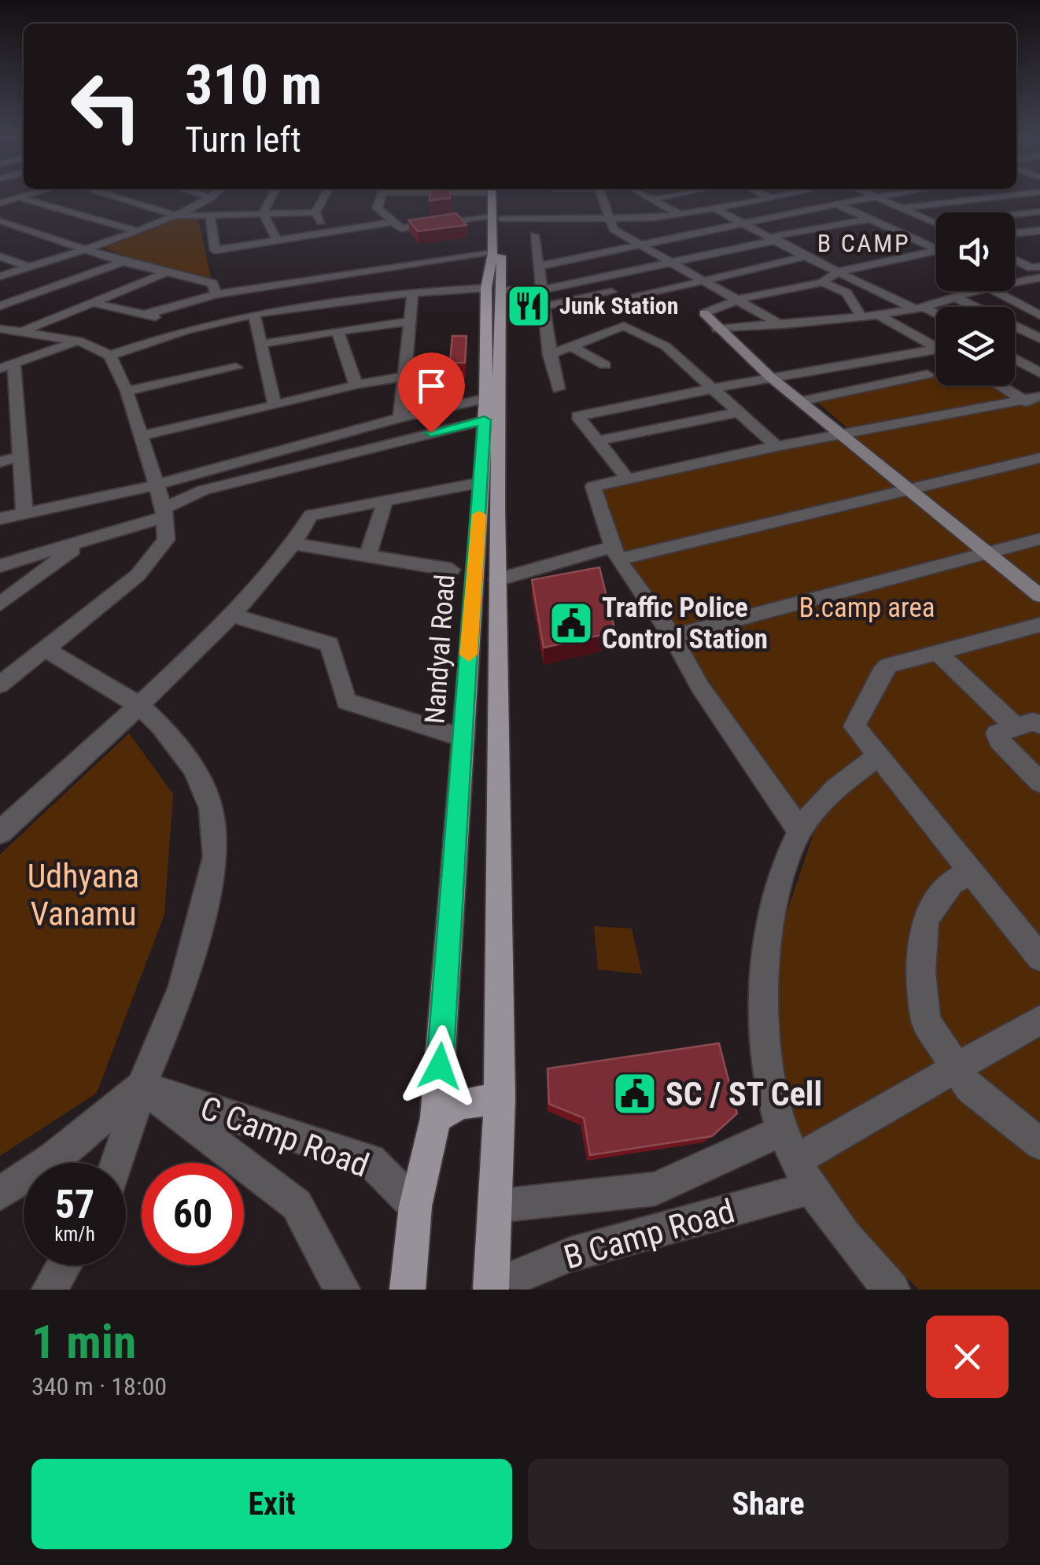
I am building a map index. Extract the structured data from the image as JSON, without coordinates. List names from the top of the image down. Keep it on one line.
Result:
{"streets":{"main road":["Nandyal Road"],"street":["C Camp Road","B Camp Road"]},"crossings":[["Nandyal Road","C Camp Road"],["Nandyal Road","B Camp Road"]],"districts":["B CAMP"],"parks":["B.camp area","Udhyana Vanamu"],"places":{"restaurant":["Junk Station"],"public building":["Traffic Police Control Station","SC / ST Cell"]},"page":{"turn":["310 m","Turn left"],"speed":"57 km/h","limit":"60","heading":["1 min","340 m · 18:00"],"buttons":["Exit","Share"]}}
